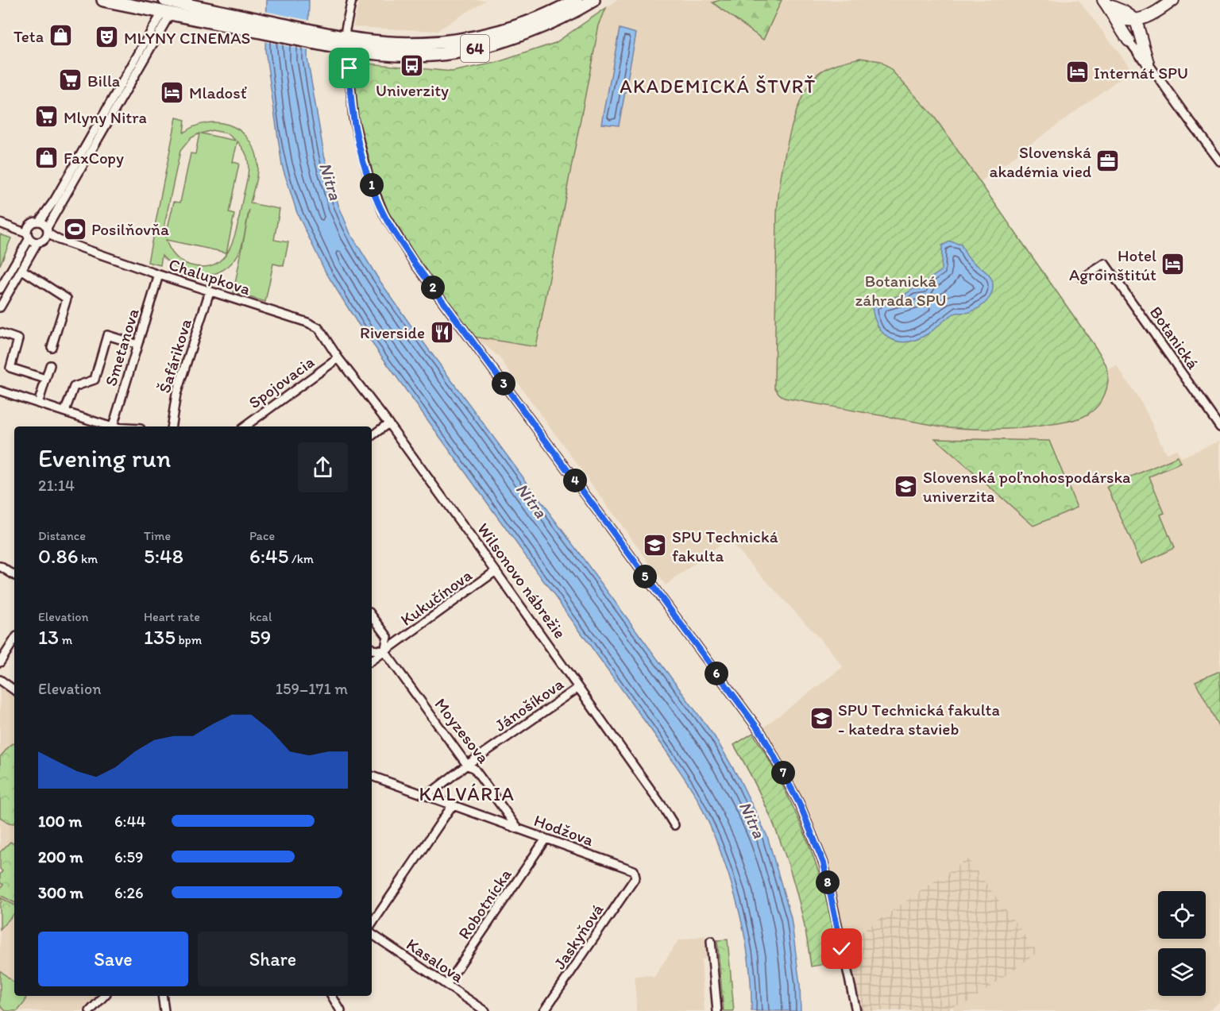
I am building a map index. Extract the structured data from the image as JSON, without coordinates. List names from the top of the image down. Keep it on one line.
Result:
{"streets":{"main road":["64"],"street":["Chalupkova","Botanická","Smetanova","Šafárikova","Spojovacia","Wilsonovo nábrežie","Kukučínova","Jánošíkova","Moyzesova","Hodžova","Robotnícka","Jaskyňová","Kasalova"]},"crossings":[["Chalupkova","Smetanova"],["Chalupkova","Šafárikova"],["Chalupkova","Spojovacia"],["Chalupkova","Wilsonovo nábrežie"],["Spojovacia","Wilsonovo nábrežie"],["Wilsonovo nábrežie","Kukučínova"],["Wilsonovo nábrežie","Jánošíkova"],["Kukučínova","Moyzesova"],["Jánošíkova","Moyzesova"],["Jánošíkova","Hodžova"],["Moyzesova","Hodžova"],["Hodžova","Robotnícka"],["Hodžova","Jaskyňová"],["Robotnícka","Kasalova"]],"districts":["AKADEMICKÁ ŠTVRŤ","KALVÁRIA"],"water":["Nitra"],"parks":["Botanická záhrada SPU"],"places":{"shop":["Teta","FaxCopy"],"theatre":["MLYNY CINEMAS"],"bus stop":["Univerzity"],"hotel":["Internát SPU","Mladosť","Hotel Agroinštitút"],"supermarket":["Billa","Mlyny Nitra"],"office":["Slovenská akadémia vied"],"sports":["Posilňovňa"],"restaurant":["Riverside"],"school or university":["Slovenská poľnohospodárska univerzita","SPU Technická fakulta","SPU Technická fakulta - katedra stavieb"]},"page":{"pins":["1","2","3","4","5","6","7","8"],"heading":["Evening run","21:14"],"stats":[["Distance","0.86 km"],["Time","5:48"],["Pace","6:45 /km"],["Elevation","13 m"],["Heart rate","135 bpm"],["kcal","59"]],"chart":["Elevation","159–171 m"],"list":[{"name":"100 m","note":"6:44"},{"name":"200 m","note":"6:59"},{"name":"300 m","note":"6:26"}],"buttons":["Save","Share"]}}
